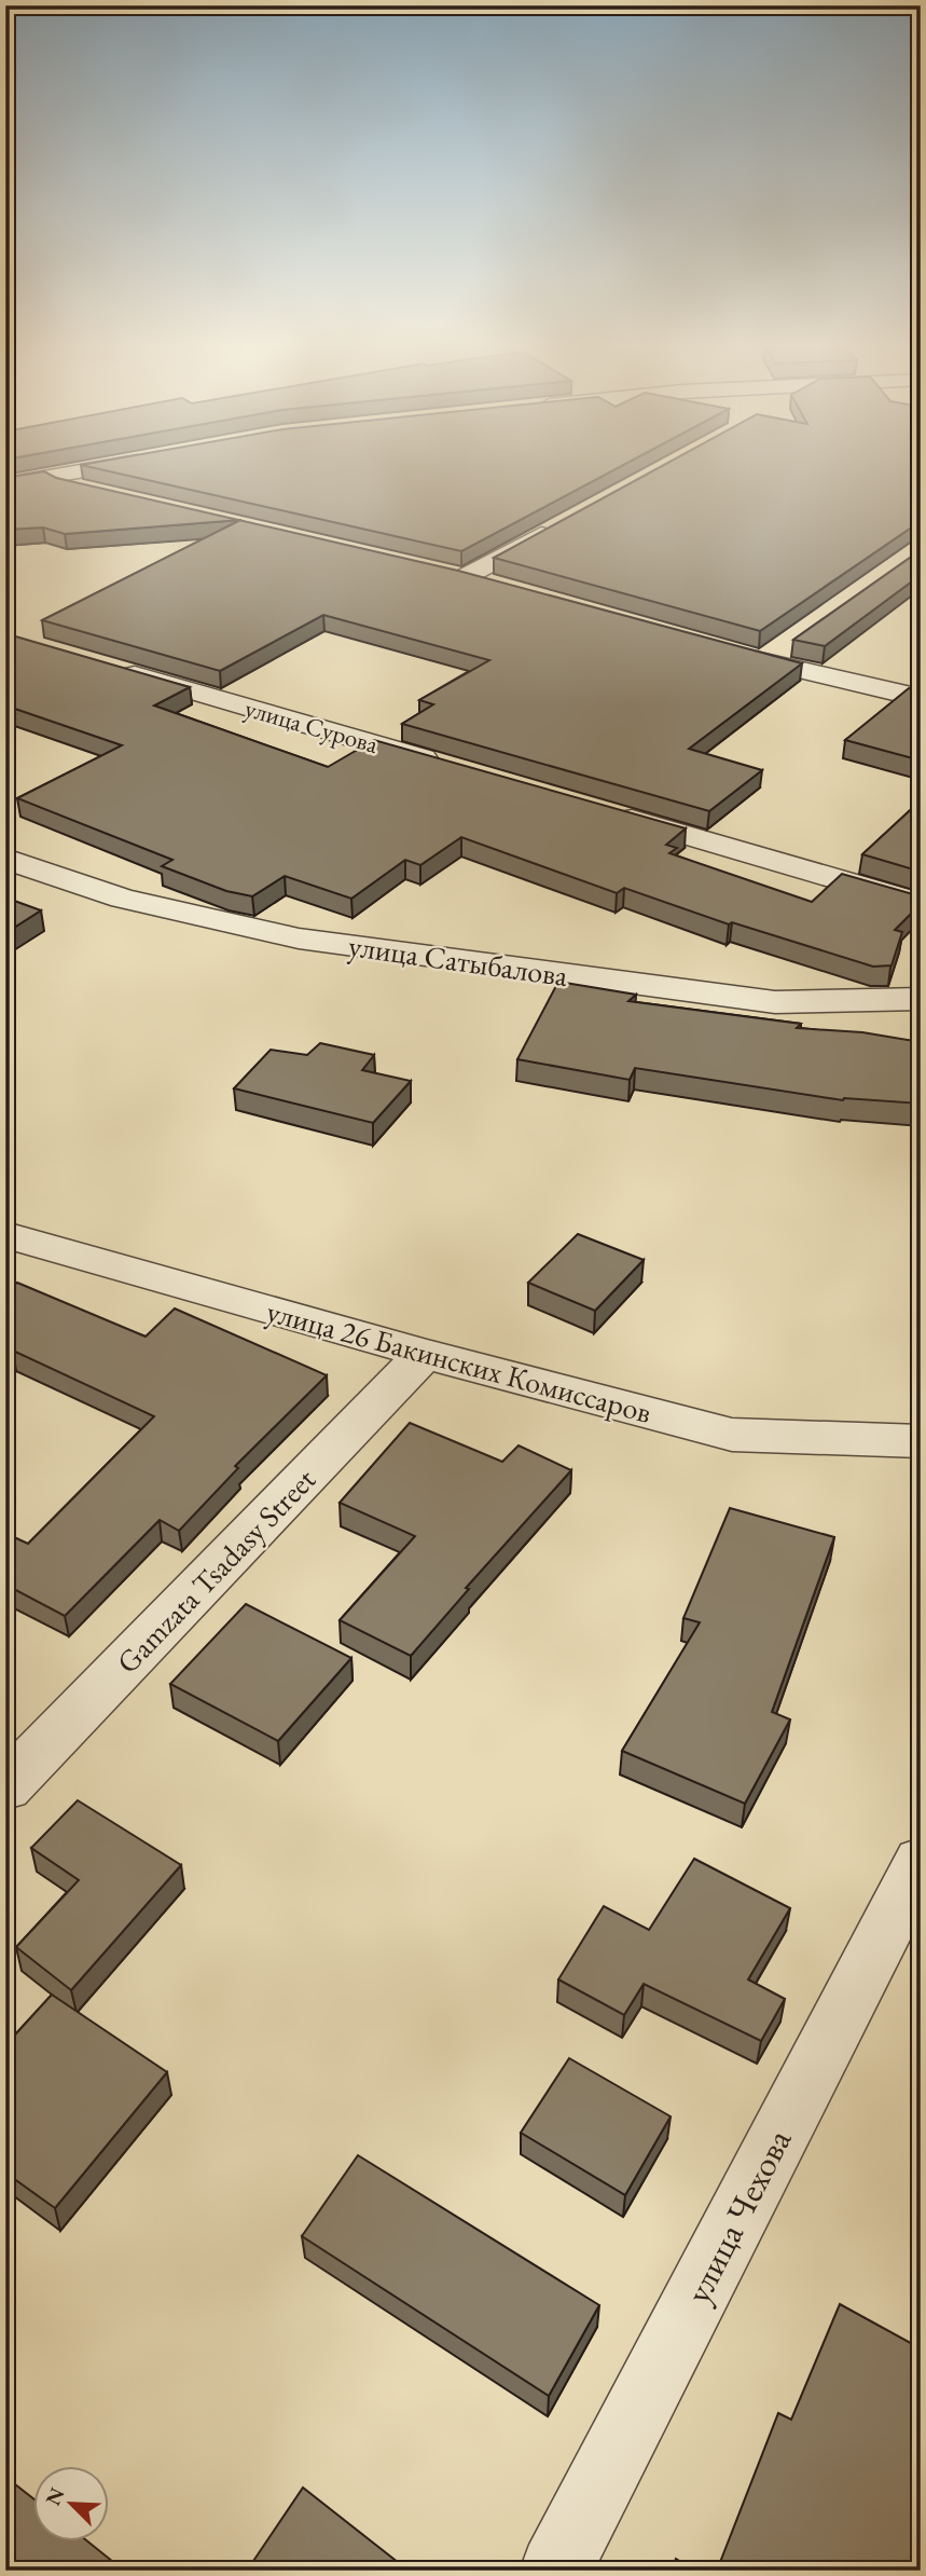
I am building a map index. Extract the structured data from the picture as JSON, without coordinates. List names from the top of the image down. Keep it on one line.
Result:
{"streets":{"street":["улица Сурова","улица Сатыбалова","улица 26 Бакинских Комиссаров","Gamzata Tsadasy Street","улица Чехова"]},"crossings":[["улица 26 Бакинских Комиссаров","Gamzata Tsadasy Street"]],"north":"top left"}
